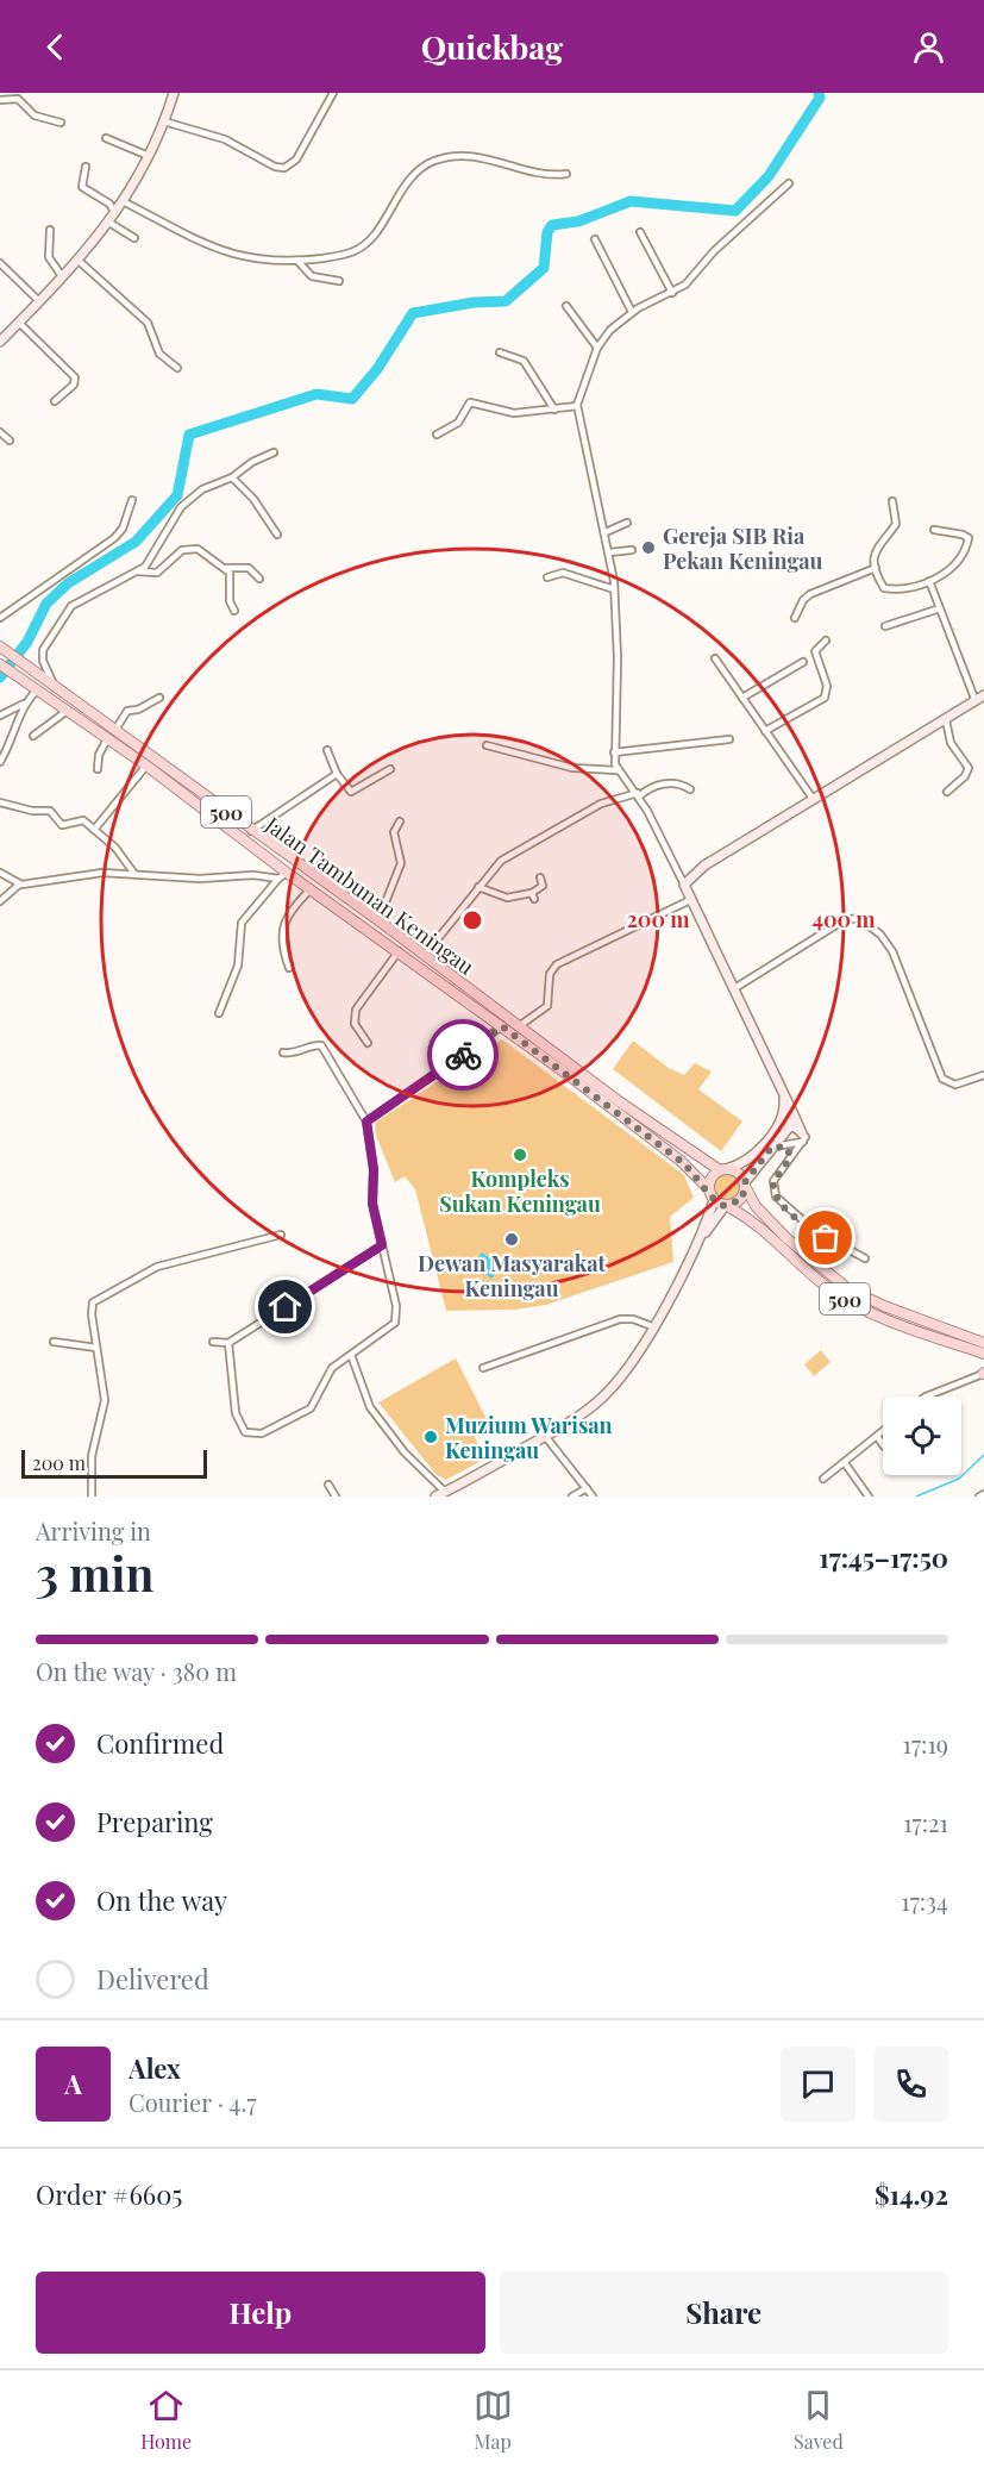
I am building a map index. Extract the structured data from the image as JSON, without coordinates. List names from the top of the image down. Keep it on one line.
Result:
{"streets":{"main road":["500","Jalan Tambunan Keningau"]},"crossings":[["500","Jalan Tambunan Keningau"]],"places":["Gereja SIB Ria Pekan Keningau","Kompleks Sukan Keningau","Dewan Masyarakat Keningau","Muzium Warisan Keningau"],"scale_bar":"200 m","page":{"header":"Quickbag","scale":"200 m","heading":["3 min","Arriving in","17:45–17:50"],"panel":["Alex","Courier · 4.7","Order #6605","$14.92"],"bar":"On the way · 380 m","list":[["Confirmed","17:19"],["Preparing","17:21"],["On the way","17:34"],"Delivered"],"round":"A","buttons":["Help","Share"],"tabs":["Home","Map","Saved"]},"rings":["200 m","400 m"]}
